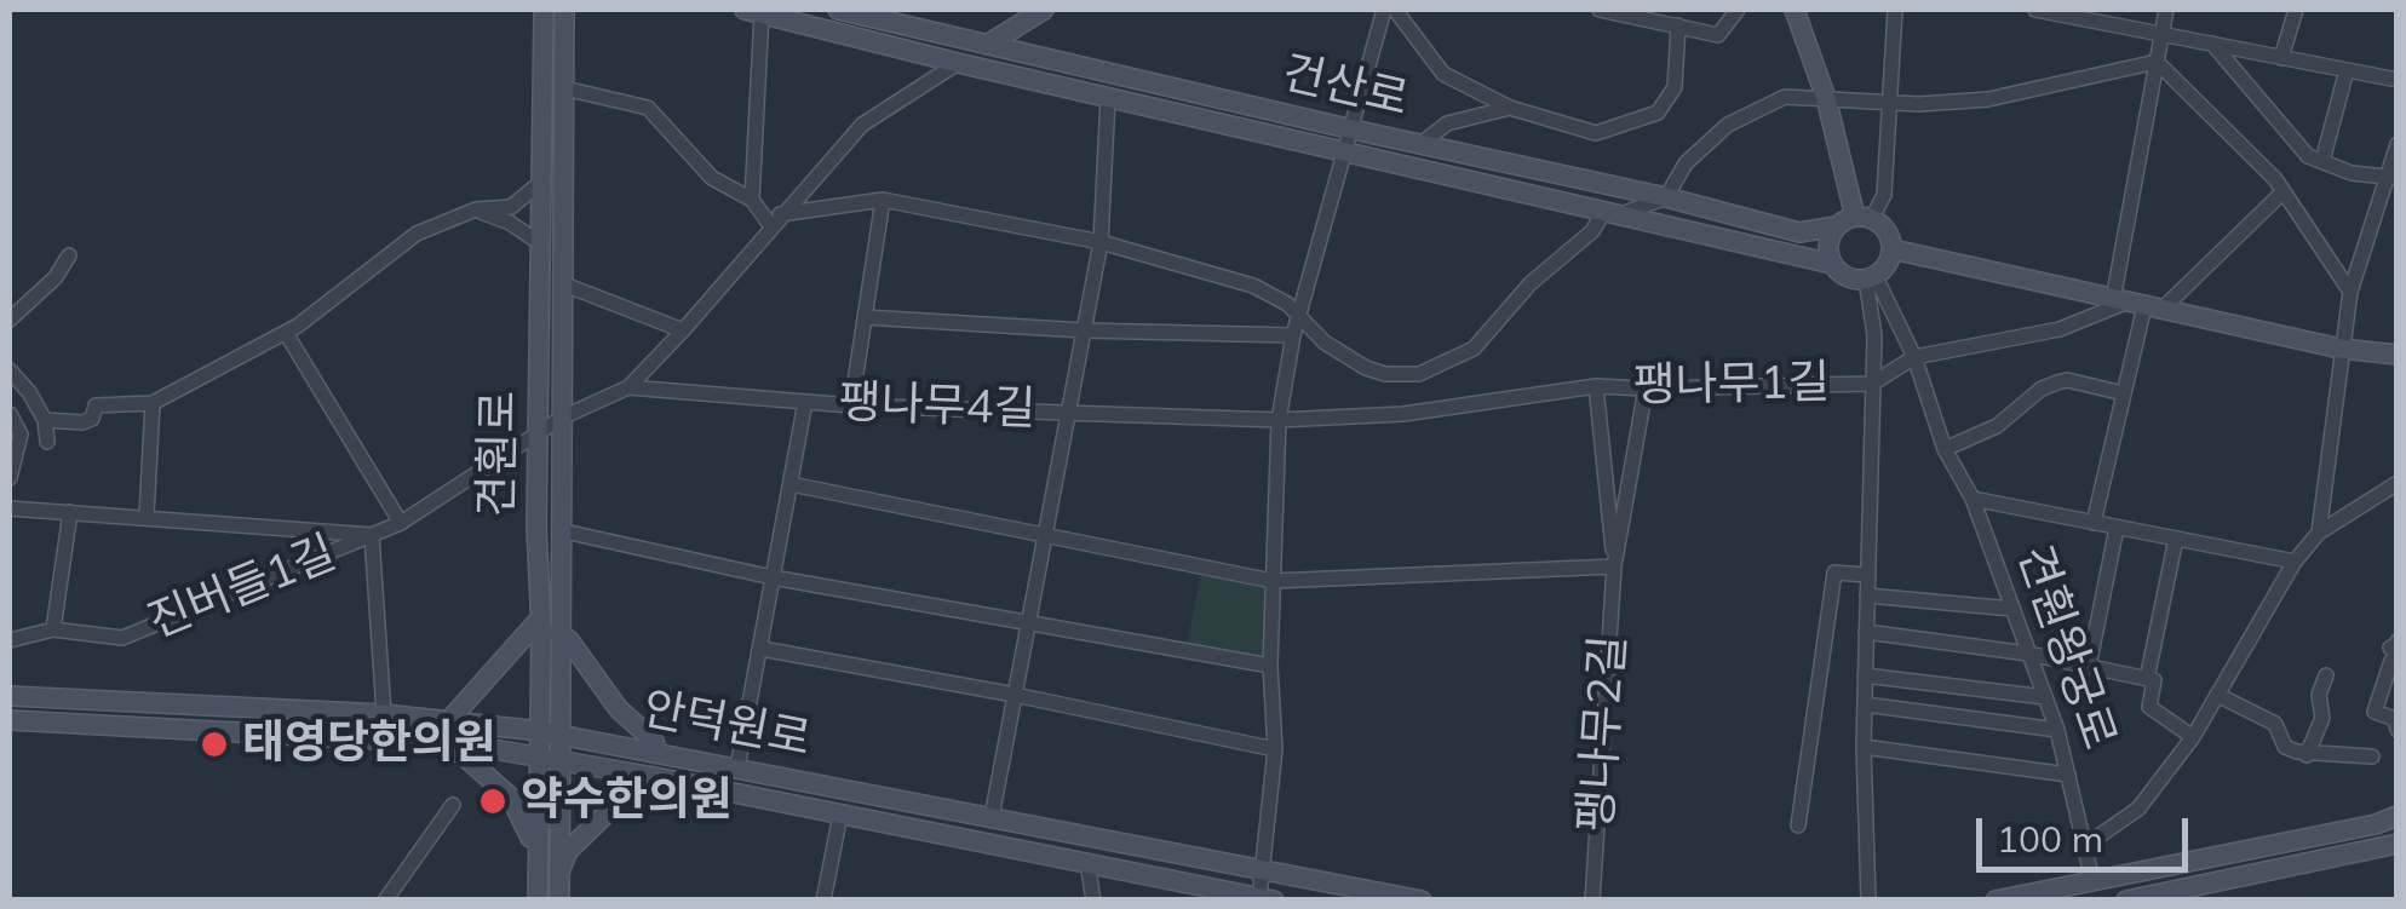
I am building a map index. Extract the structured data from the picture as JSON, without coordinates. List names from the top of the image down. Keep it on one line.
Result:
{"streets":{"street":["건산로","팽나무1길","팽나무4길","견훤로","진버들1길","견훤왕궁로","안덕원로","팽나무2길"]},"crossings":[["건산로","팽나무4길"],["건산로","견훤왕궁로"],["팽나무1길","팽나무4길"],["팽나무1길","팽나무2길"],["팽나무4길","진버들1길"],["팽나무4길","안덕원로"],["팽나무4길","팽나무2길"],["견훤로","진버들1길"],["견훤로","안덕원로"]],"places":["태영당한의원","약수한의원"],"scale_bar":"100 m"}
